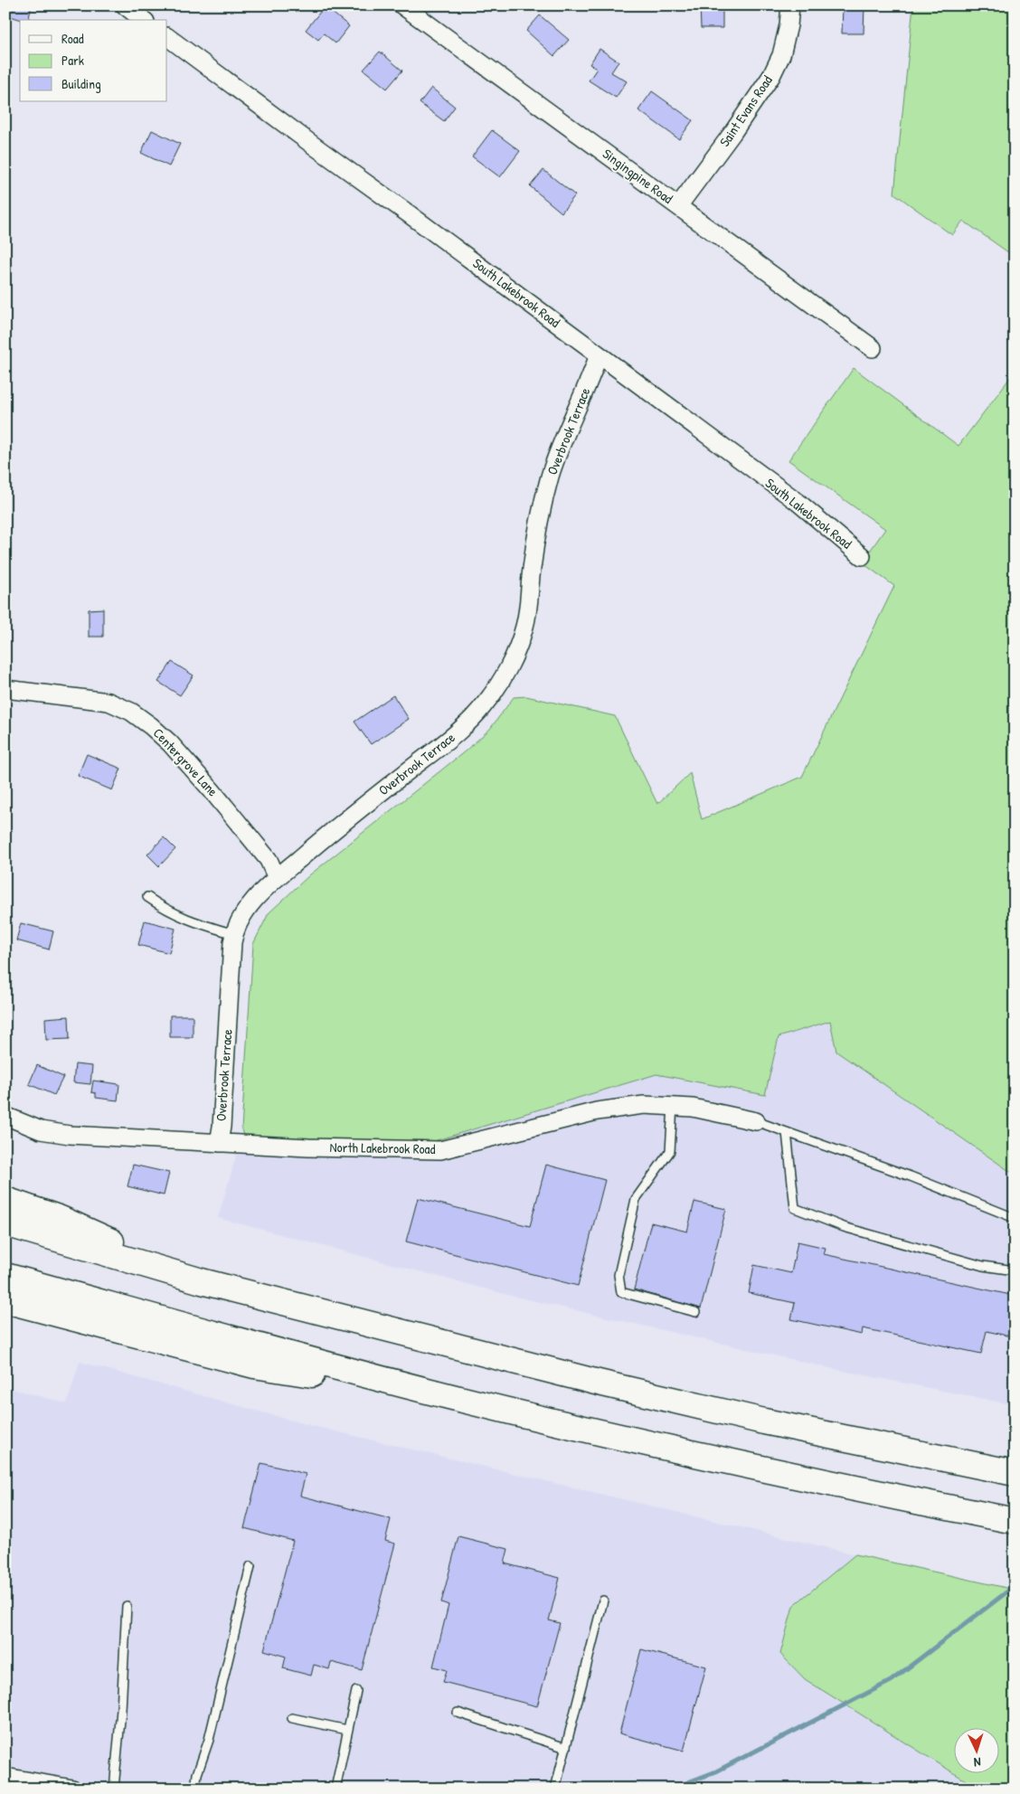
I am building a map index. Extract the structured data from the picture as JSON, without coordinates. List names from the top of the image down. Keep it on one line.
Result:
{"streets":{"street":["Saint Evans Road","Singingpine Road","South Lakebrook Road","Overbrook Terrace","Centergrove Lane","North Lakebrook Road"]},"crossings":[["Saint Evans Road","Singingpine Road"],["South Lakebrook Road","Overbrook Terrace"],["Overbrook Terrace","Centergrove Lane"],["Overbrook Terrace","North Lakebrook Road"]],"legend":["Road","Park","Building"],"north":"bottom"}
